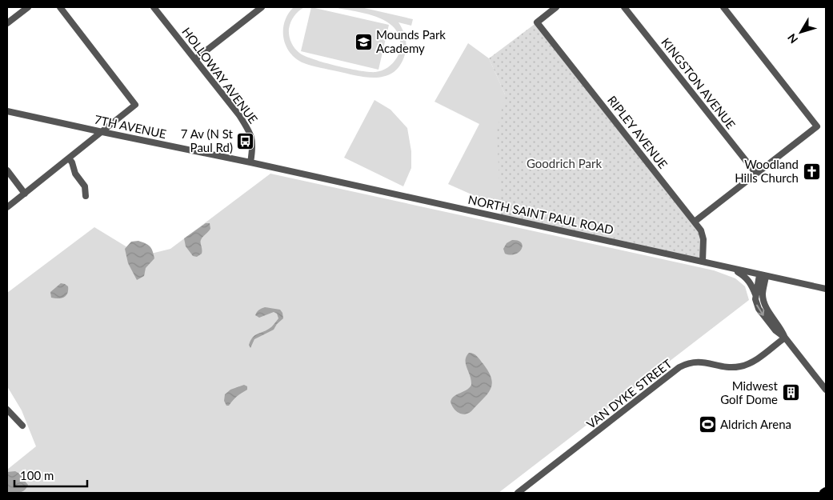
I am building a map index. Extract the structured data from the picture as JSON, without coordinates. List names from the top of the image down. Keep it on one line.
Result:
{"streets":{"street":["HOLLOWAY AVENUE","KINGSTON AVENUE","7TH AVENUE","RIPLEY AVENUE","NORTH SAINT PAUL ROAD","VAN DYKE STREET"]},"crossings":[["HOLLOWAY AVENUE","7TH AVENUE"],["HOLLOWAY AVENUE","NORTH SAINT PAUL ROAD"],["7TH AVENUE","NORTH SAINT PAUL ROAD"],["RIPLEY AVENUE","NORTH SAINT PAUL ROAD"]],"parks":["Goodrich Park"],"places":{"school or university":["Mounds Park Academy"],"bus stop":["7 Av (N St Paul Rd)"],"church":["Woodland Hills Church"],"building":["Midwest Golf Dome"],"sports":["Aldrich Arena"]},"scale_bar":"100 m","north":"bottom left"}
